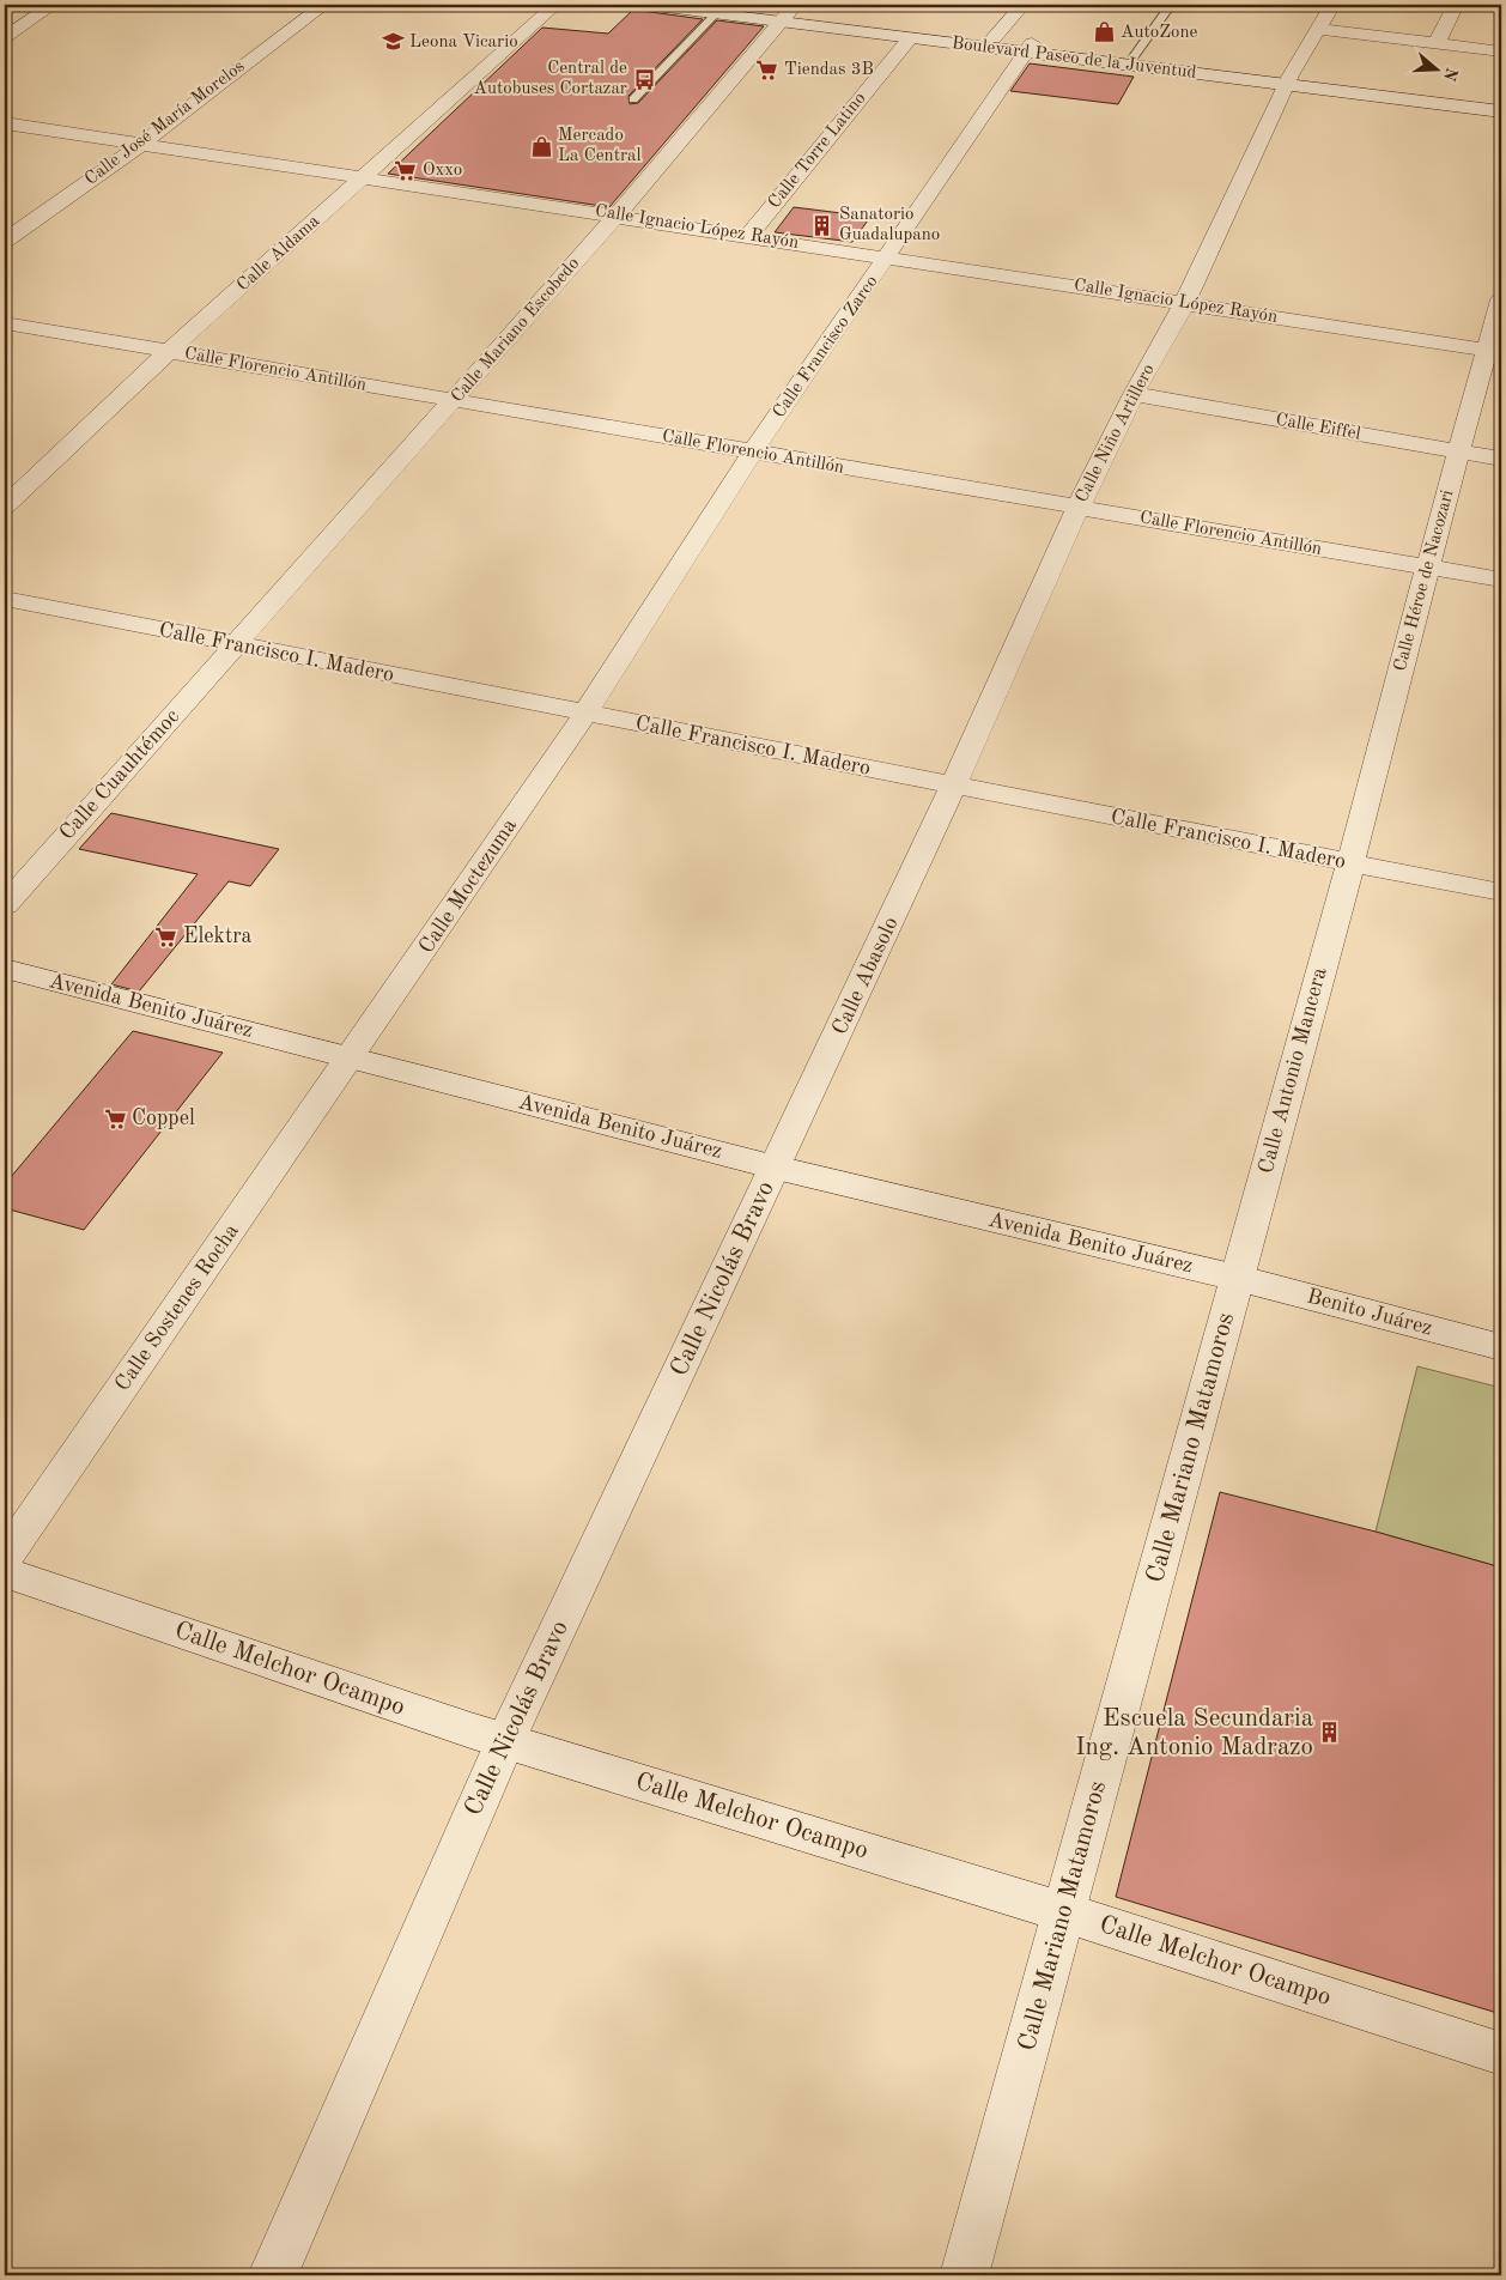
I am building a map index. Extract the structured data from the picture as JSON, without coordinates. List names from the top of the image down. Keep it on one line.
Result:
{"streets":{"street":["Boulevard Paseo de la Juventud","Calle José María Morelos","Calle Torre Latino","Calle Ignacio López Rayón","Calle Aldama","Calle Mariano Escobedo","Calle Francisco Zarco","Calle Florencio Antillón","Calle Eiffel","Calle Niño Artillero","Calle Héroe de Nacozari","Calle Francisco I. Madero","Calle Cuauhtémoc","Calle Moctezuma","Calle Abasolo","Avenida Benito Juárez","Calle Antonio Mancera","Calle Nicolás Bravo","Calle Sostenes Rocha","Benito Juárez","Calle Mariano Matamoros","Calle Melchor Ocampo"]},"crossings":[["Boulevard Paseo de la Juventud","Calle Torre Latino"],["Boulevard Paseo de la Juventud","Calle Mariano Escobedo"],["Boulevard Paseo de la Juventud","Calle Francisco Zarco"],["Boulevard Paseo de la Juventud","Calle Niño Artillero"],["Calle José María Morelos","Calle Ignacio López Rayón"],["Calle Torre Latino","Calle Ignacio López Rayón"],["Calle Ignacio López Rayón","Calle Aldama"],["Calle Ignacio López Rayón","Calle Mariano Escobedo"],["Calle Ignacio López Rayón","Calle Francisco Zarco"],["Calle Ignacio López Rayón","Calle Niño Artillero"],["Calle Ignacio López Rayón","Calle Héroe de Nacozari"],["Calle Aldama","Calle Florencio Antillón"],["Calle Mariano Escobedo","Calle Florencio Antillón"],["Calle Mariano Escobedo","Calle Francisco I. Madero"],["Calle Mariano Escobedo","Calle Cuauhtémoc"],["Calle Francisco Zarco","Calle Florencio Antillón"],["Calle Francisco Zarco","Calle Francisco I. Madero"],["Calle Francisco Zarco","Calle Moctezuma"],["Calle Florencio Antillón","Calle Niño Artillero"],["Calle Florencio Antillón","Calle Héroe de Nacozari"],["Calle Eiffel","Calle Niño Artillero"],["Calle Eiffel","Calle Héroe de Nacozari"],["Calle Niño Artillero","Calle Francisco I. Madero"],["Calle Niño Artillero","Calle Abasolo"],["Calle Héroe de Nacozari","Calle Francisco I. Madero"],["Calle Héroe de Nacozari","Calle Antonio Mancera"],["Calle Francisco I. Madero","Calle Cuauhtémoc"],["Calle Francisco I. Madero","Calle Moctezuma"],["Calle Francisco I. Madero","Calle Abasolo"],["Calle Francisco I. Madero","Calle Antonio Mancera"],["Calle Moctezuma","Avenida Benito Juárez"],["Calle Moctezuma","Calle Sostenes Rocha"],["Calle Abasolo","Avenida Benito Juárez"],["Calle Abasolo","Calle Nicolás Bravo"],["Avenida Benito Juárez","Calle Antonio Mancera"],["Avenida Benito Juárez","Calle Nicolás Bravo"],["Avenida Benito Juárez","Calle Sostenes Rocha"],["Avenida Benito Juárez","Benito Juárez"],["Avenida Benito Juárez","Calle Mariano Matamoros"],["Calle Antonio Mancera","Benito Juárez"],["Calle Antonio Mancera","Calle Mariano Matamoros"],["Calle Nicolás Bravo","Calle Melchor Ocampo"],["Benito Juárez","Calle Mariano Matamoros"],["Calle Mariano Matamoros","Calle Melchor Ocampo"]],"places":{"shop":["AutoZone","Mercado La Central"],"school or university":["Leona Vicario"],"supermarket":["Tiendas 3B","Oxxo","Elektra","Coppel"],"bus stop":["Central de Autobuses Cortazar"],"building":["Sanatorio Guadalupano","Escuela Secundaria Ing. Antonio Madrazo"]},"north":"right"}
